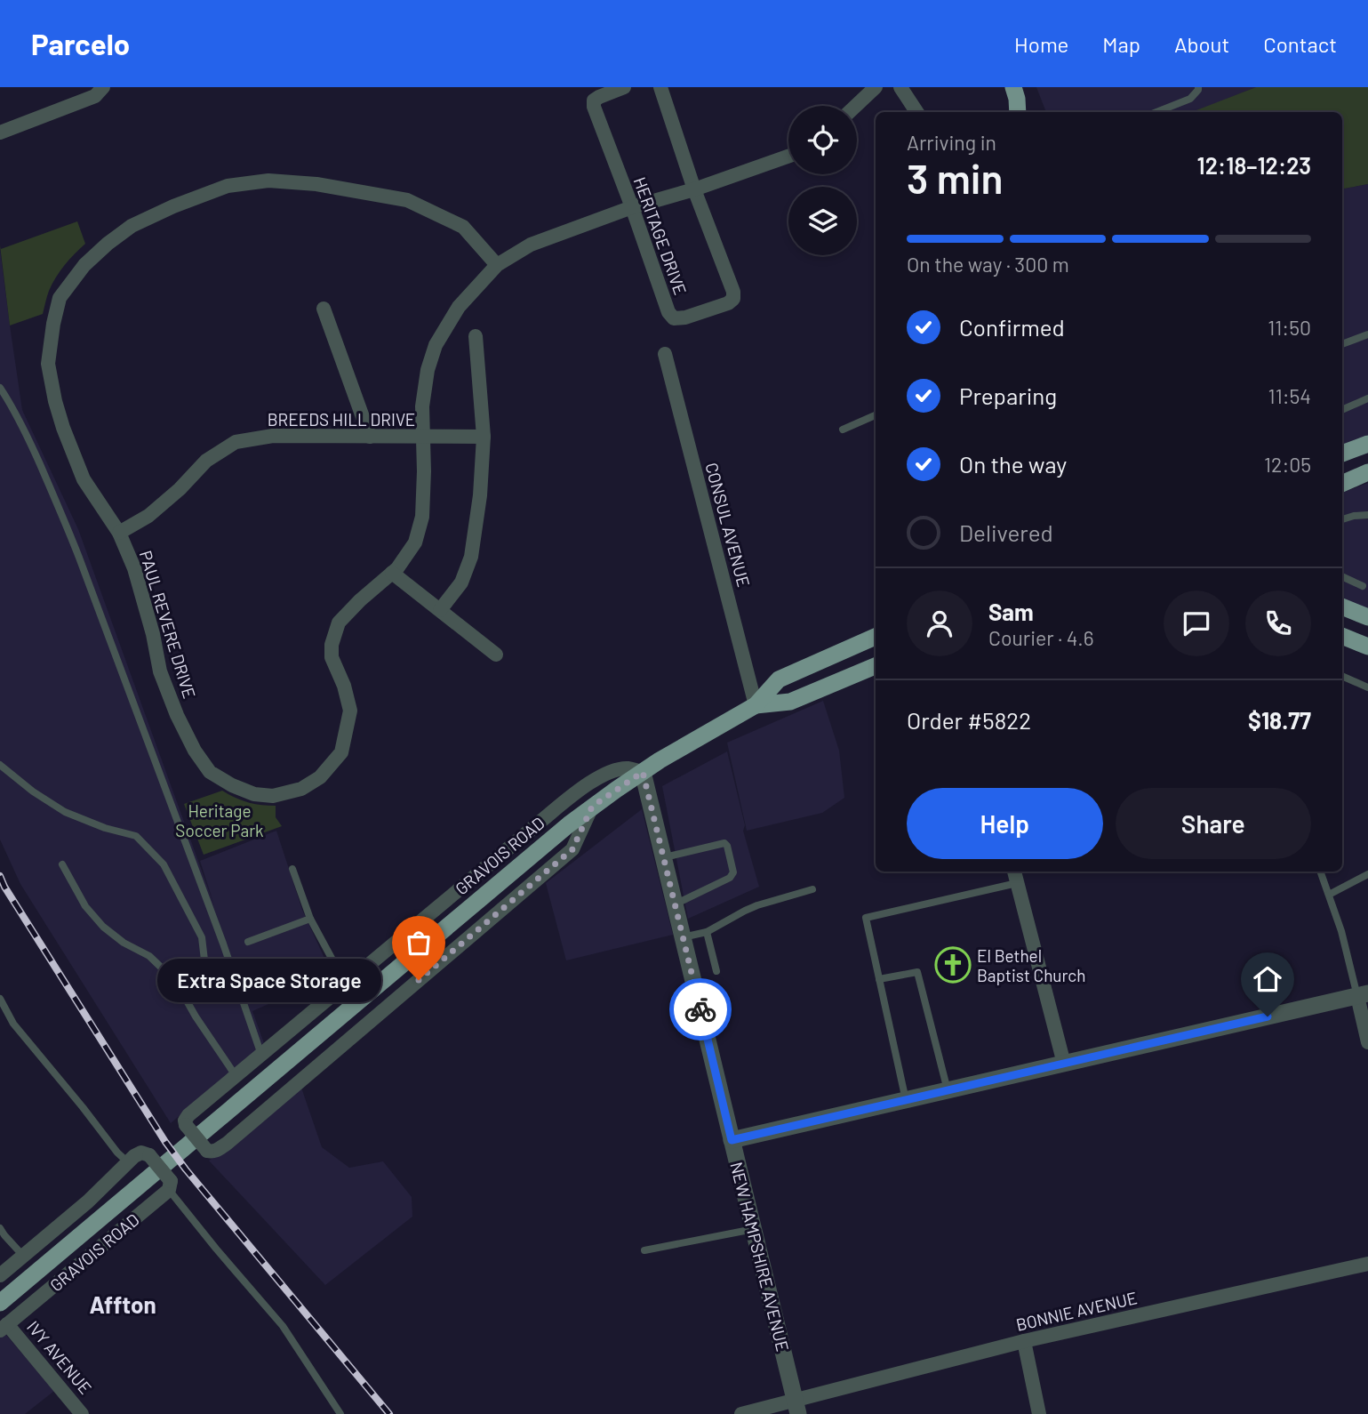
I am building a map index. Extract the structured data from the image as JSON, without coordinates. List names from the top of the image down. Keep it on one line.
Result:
{"streets":{"main road":["GRAVOIS ROAD"],"street":["HERITAGE DRIVE","BREEDS HILL DRIVE","CONSUL AVENUE","PAUL REVERE DRIVE","NEW HAMPSHIRE AVENUE","BONNIE AVENUE","IVY AVENUE"]},"crossings":[["HERITAGE DRIVE","PAUL REVERE DRIVE"],["BREEDS HILL DRIVE","PAUL REVERE DRIVE"],["CONSUL AVENUE","GRAVOIS ROAD"],["GRAVOIS ROAD","NEW HAMPSHIRE AVENUE"],["GRAVOIS ROAD","IVY AVENUE"],["NEW HAMPSHIRE AVENUE","BONNIE AVENUE"]],"districts":["Affton"],"parks":["Heritage Soccer Park"],"places":{"church":["El Bethel Baptist Church"],"other":["Extra Space Storage"]},"page":{"header":"Parcelo","nav":["Home","Map","About","Contact"],"heading":["3 min","Arriving in","12:18–12:23"],"panel":["Sam","Courier · 4.6","Order #5822","$18.77"],"bar":"On the way · 300 m","list":[["Confirmed","11:50"],["Preparing","11:54"],["On the way","12:05"],"Delivered"],"buttons":["Help","Share"],"bubble":"Extra Space Storage"}}
